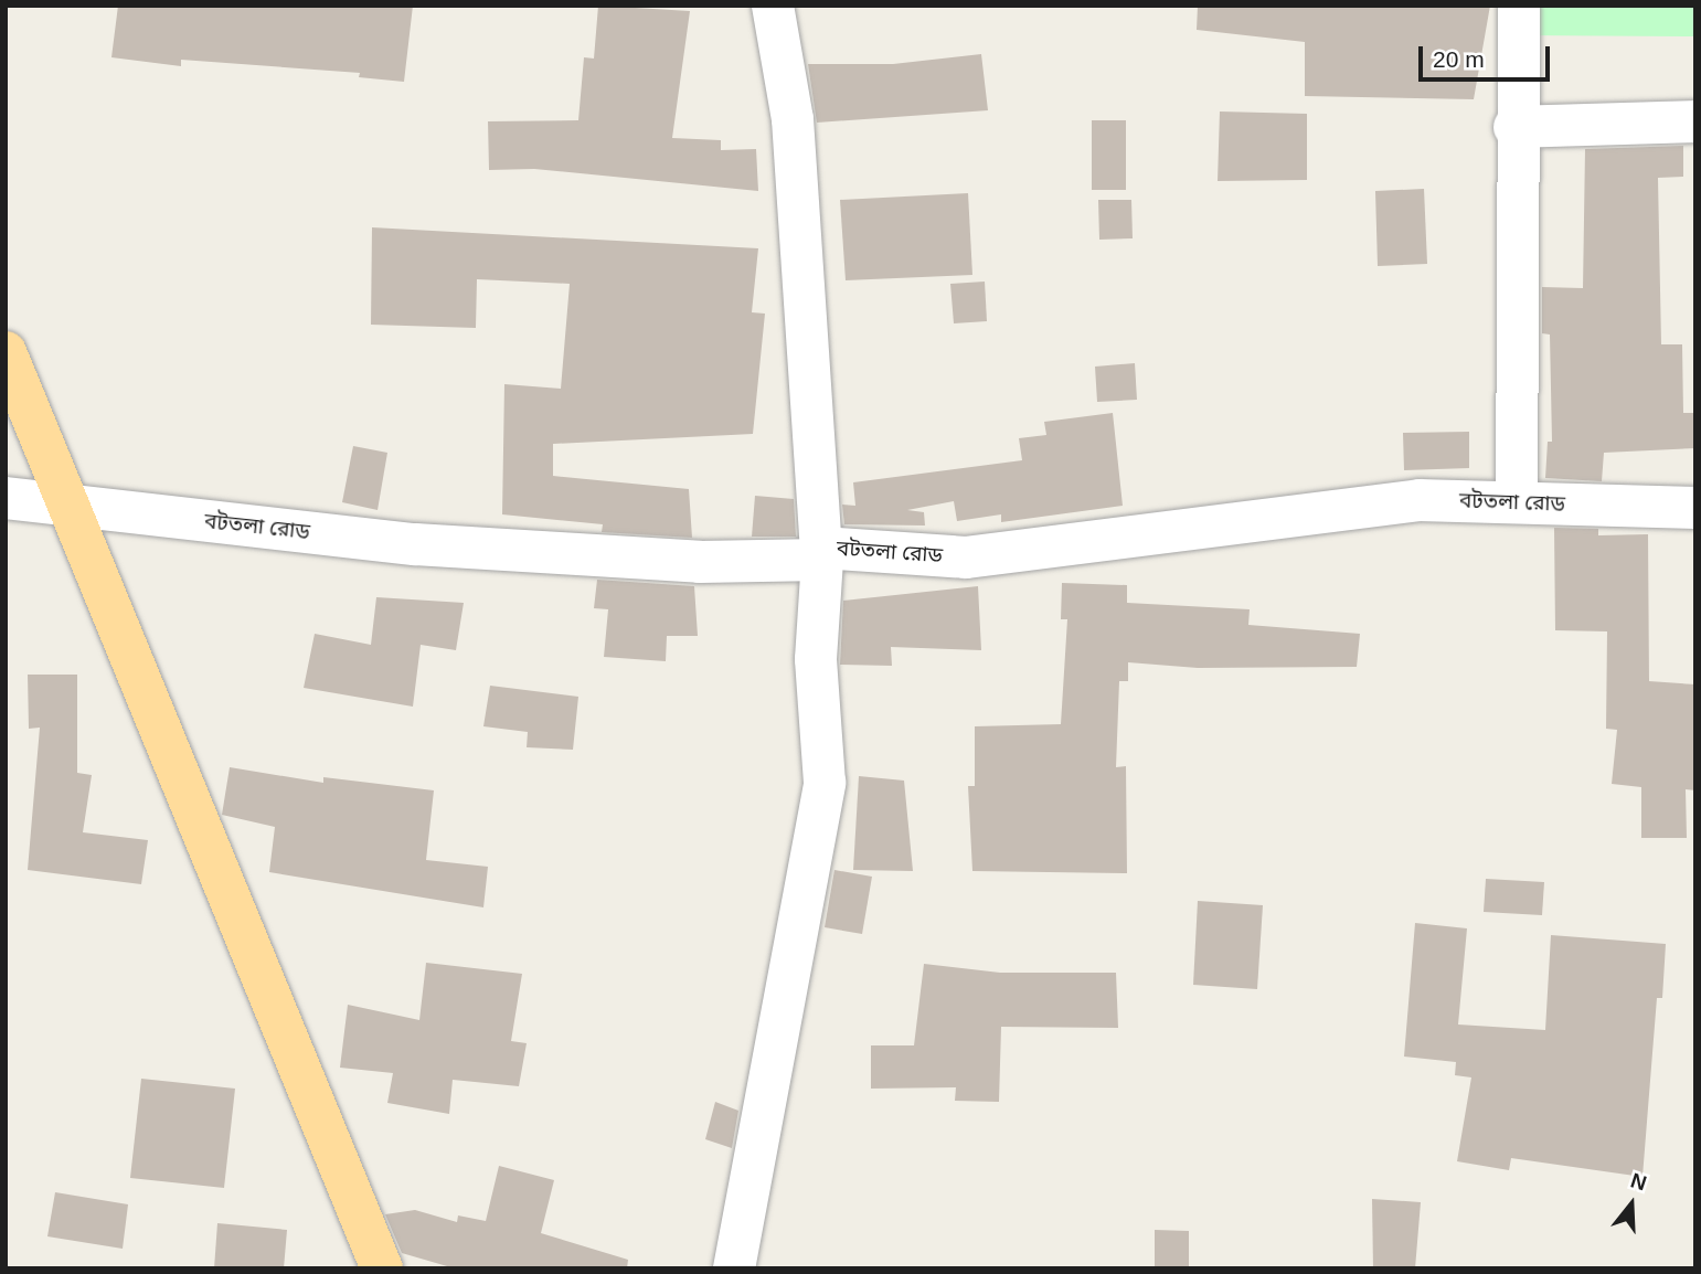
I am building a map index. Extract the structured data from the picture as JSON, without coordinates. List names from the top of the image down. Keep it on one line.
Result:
{"streets":{"street":["বটতলা রোড"]},"scale_bar":"20 m","north":"top"}
